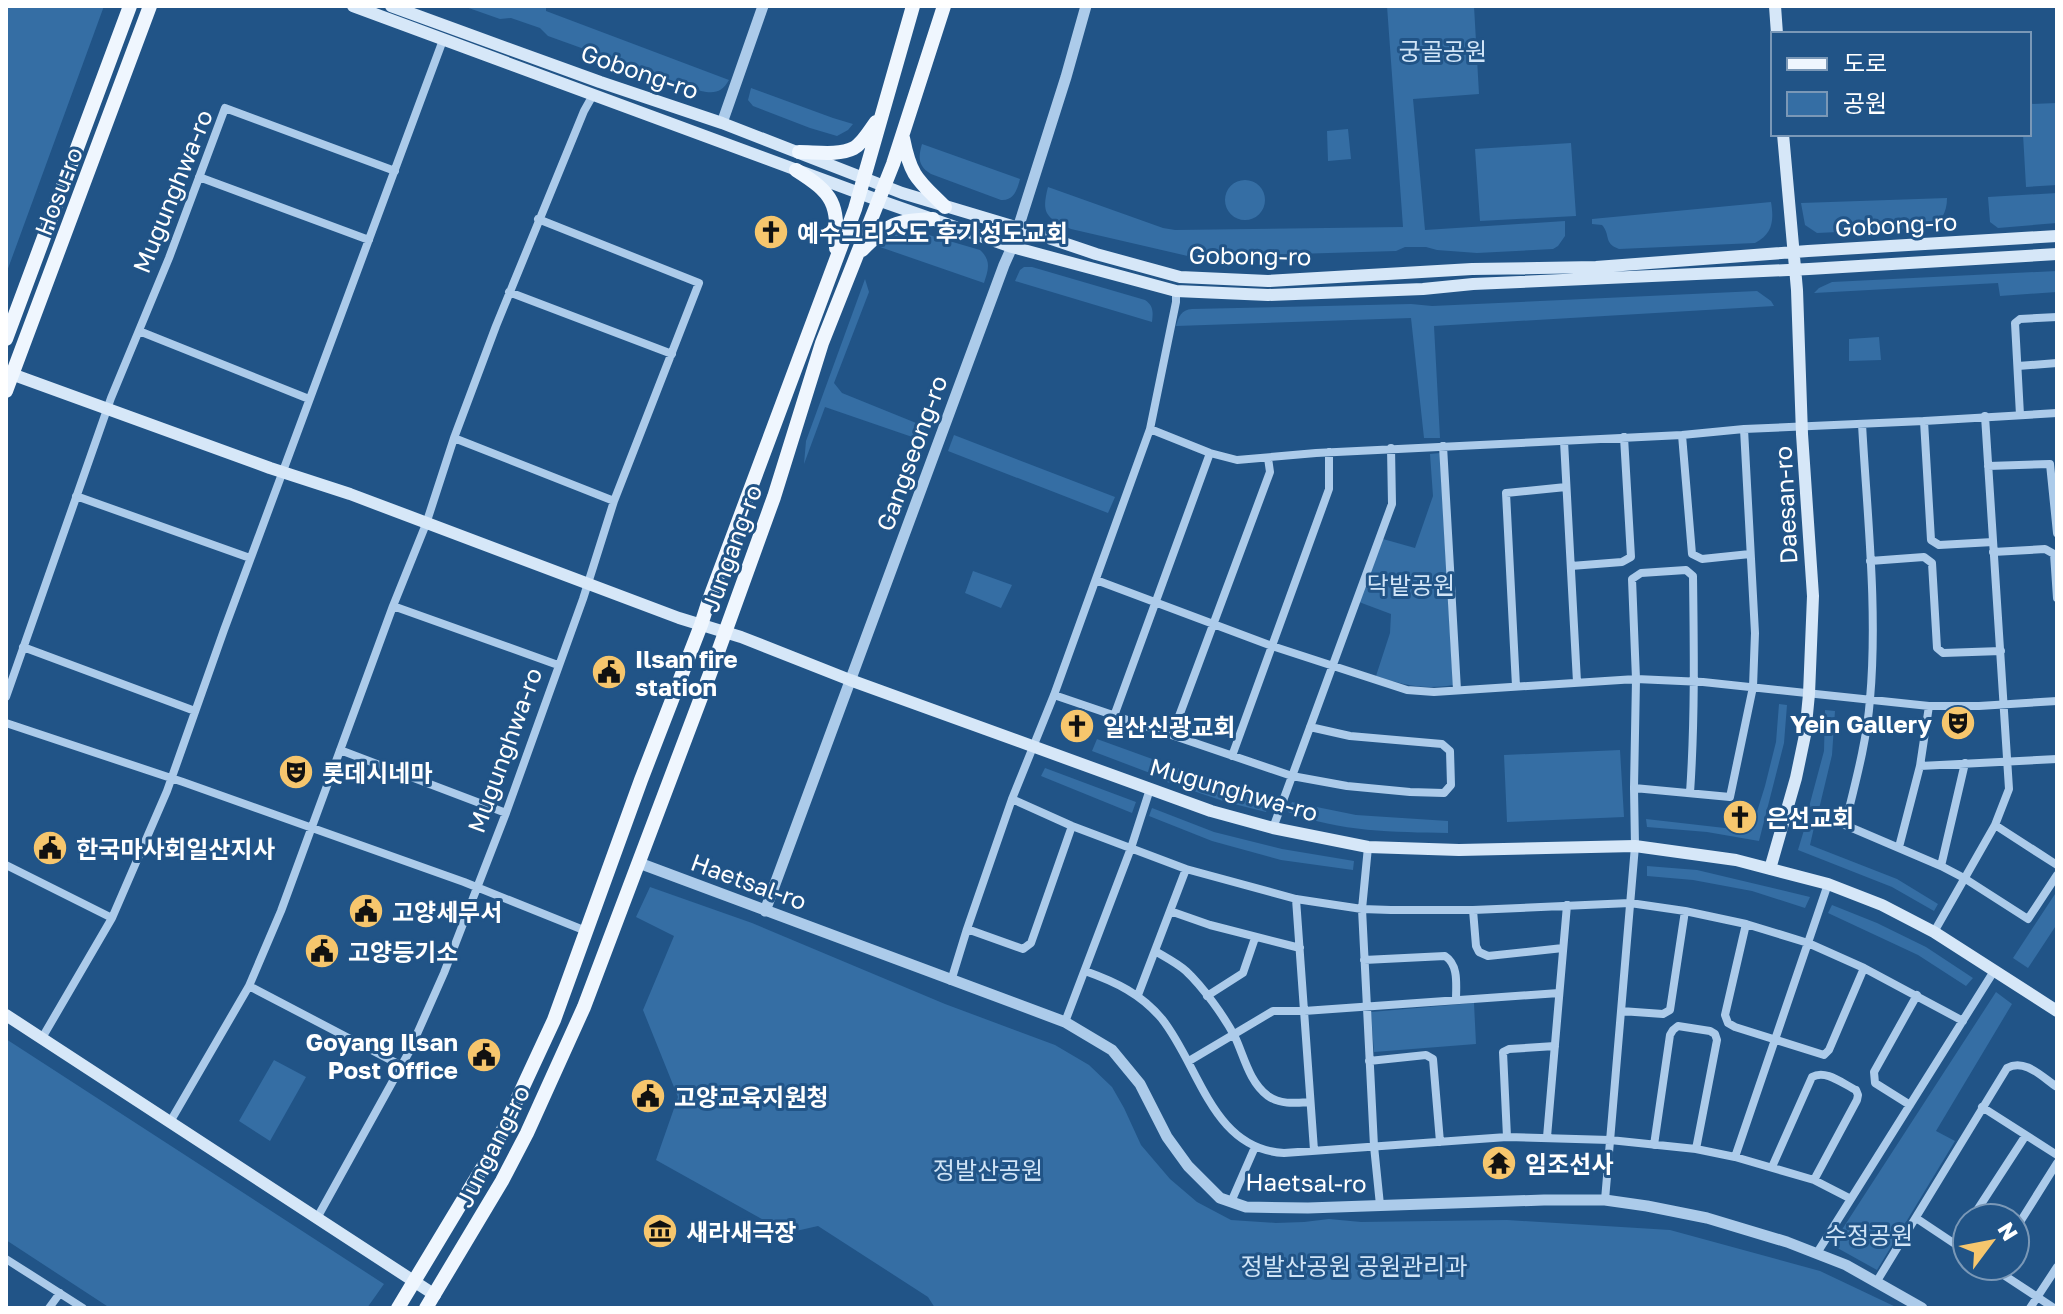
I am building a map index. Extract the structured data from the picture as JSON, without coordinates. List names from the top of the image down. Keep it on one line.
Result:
{"streets":{"main road":["Gobong-ro","Hosu-ro","Mugunghwa-ro","Daesan-ro","Jungang-ro"],"street":["Gangseong-ro","Haetsal-ro"]},"crossings":[["Gobong-ro","Mugunghwa-ro"],["Gobong-ro","Gangseong-ro"],["Gobong-ro","Daesan-ro"],["Gobong-ro","Jungang-ro"],["Hosu-ro","Mugunghwa-ro"],["Mugunghwa-ro","Gangseong-ro"],["Mugunghwa-ro","Daesan-ro"],["Mugunghwa-ro","Jungang-ro"],["Gangseong-ro","Haetsal-ro"],["Jungang-ro","Haetsal-ro"]],"parks":["궁골공원","닥밭공원","정발산공원","수정공원","정발산공원 공원관리과"],"places":{"church":["예수그리스도 후기성도교회","일산신광교회","은선교회"],"public building":["Ilsan fire station","한국마사회일산지사","고양세무서","고양등기소","Goyang Ilsan Post Office","고양교육지원청"],"theatre":["Yein Gallery","롯데시네마"],"temple":["임조선사"],"museum":["새라새극장"]},"legend":["도로","공원"],"north":"top right"}
